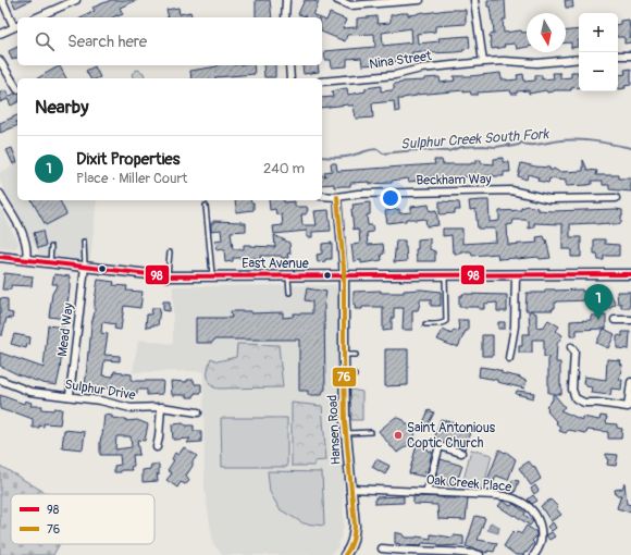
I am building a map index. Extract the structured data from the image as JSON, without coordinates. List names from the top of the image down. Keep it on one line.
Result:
{"streets":{"street":["Nina Street","Beckham Way","East Avenue","Mead Way","Sulphur Drive","Hansen Road","Oak Creek Place"]},"crossings":[["Beckham Way","Hansen Road"],["East Avenue","Mead Way"],["East Avenue","Hansen Road"],["Mead Way","Sulphur Drive"],["Hansen Road","Oak Creek Place"]],"water":["Sulphur Creek South Fork"],"places":["Saint Antonious Coptic Church"],"lines":["transit line 76","transit line 98"],"legend":["98","76"],"north":"bottom","page":{"map_buttons":["+","−"],"search":"Search here","heading":"Nearby","list":[{"mark":"1","name":"Dixit Properties","note":"Place · Miller Court","value":"240 m"}],"pins":"1"}}
